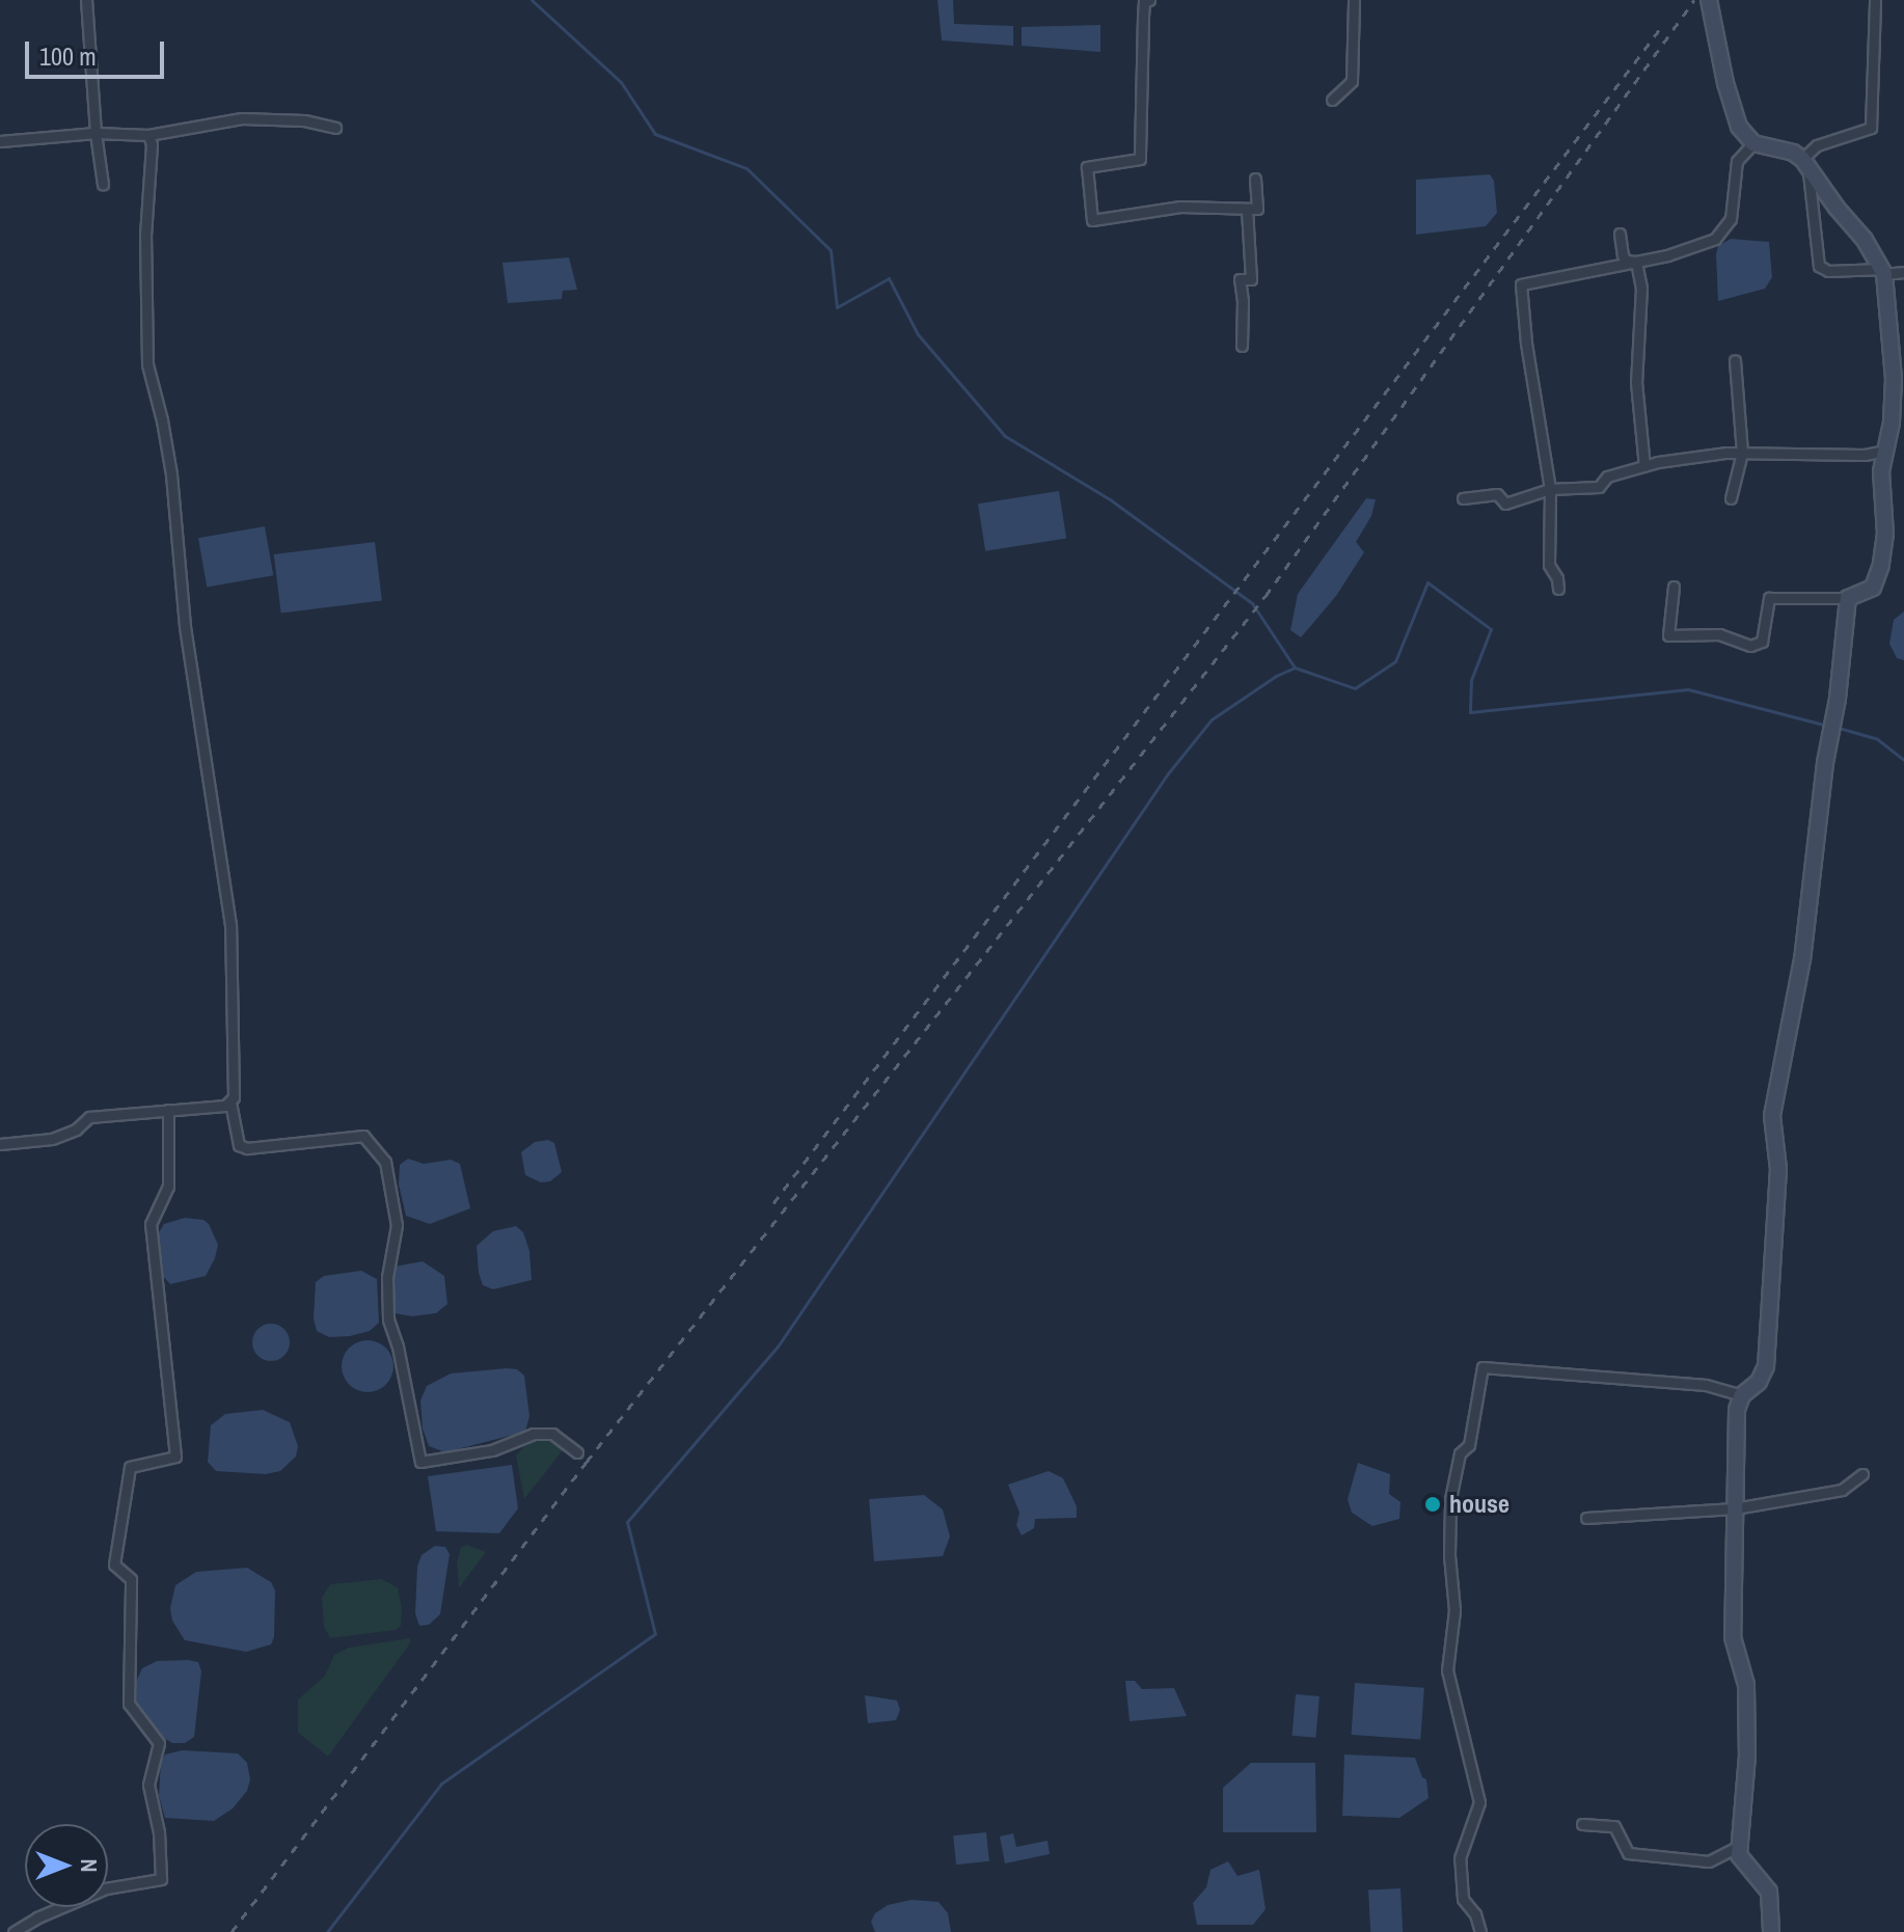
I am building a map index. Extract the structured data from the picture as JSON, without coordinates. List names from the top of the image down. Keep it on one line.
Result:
{"places":["house"],"scale_bar":"100 m","north":"right"}
